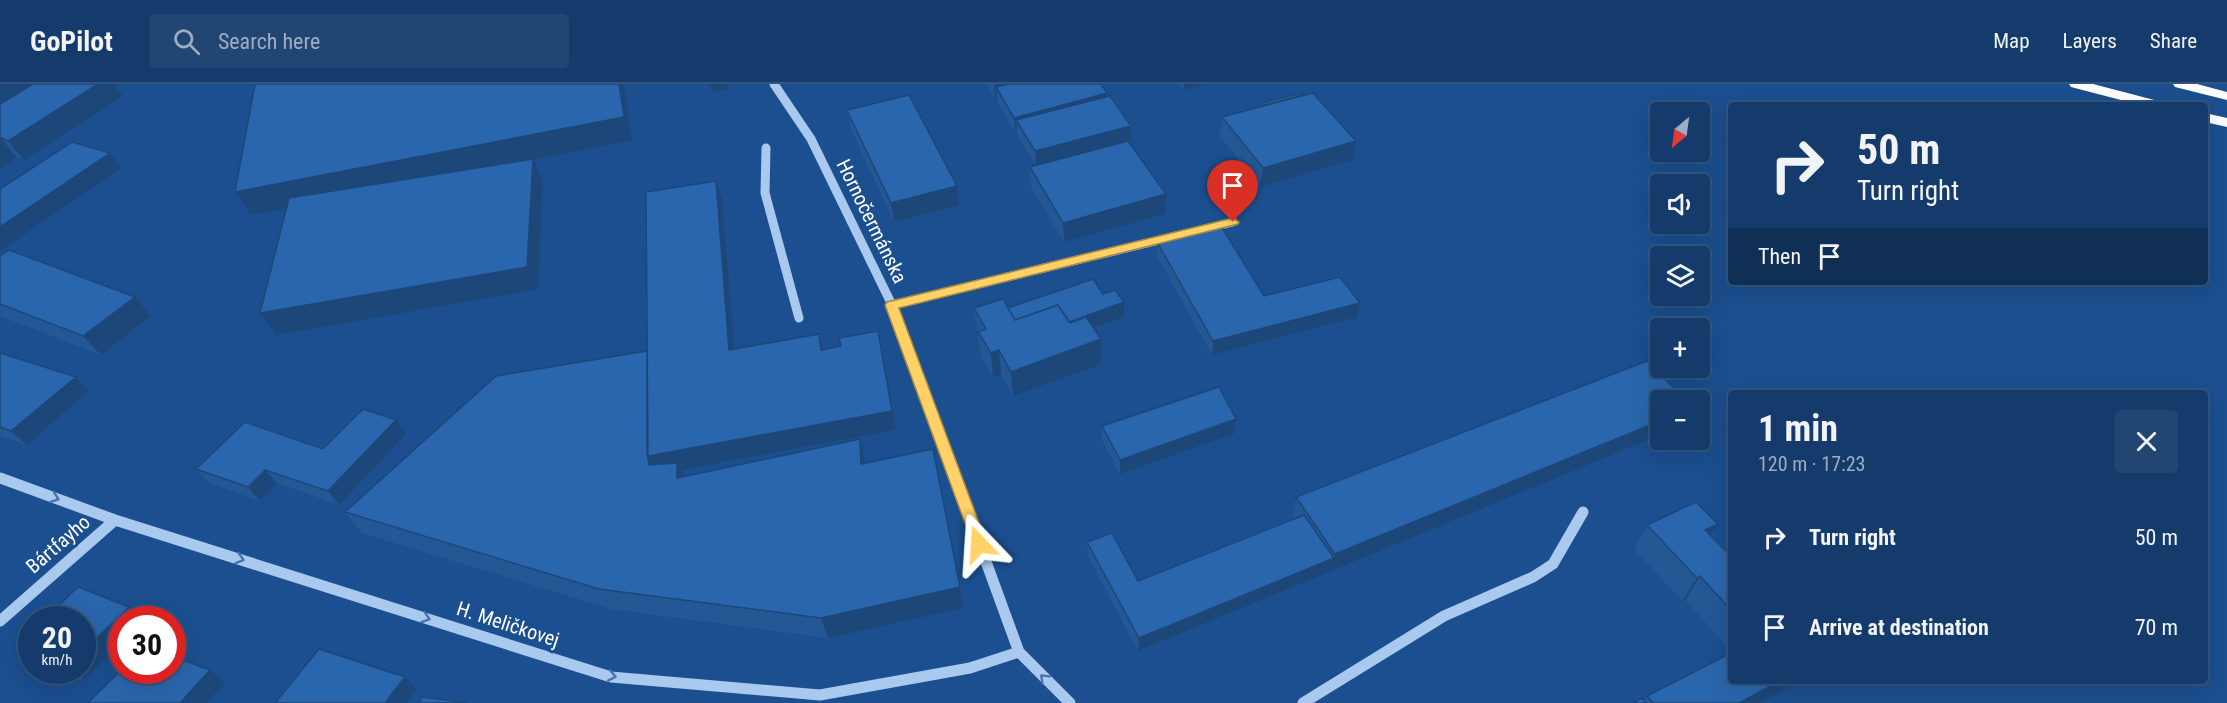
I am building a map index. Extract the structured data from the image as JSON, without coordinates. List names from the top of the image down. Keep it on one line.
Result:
{"streets":{"street":["Hornočermánska","Bártfayho","H. Meličkovej"]},"crossings":[["Hornočermánska","H. Meličkovej"],["Bártfayho","H. Meličkovej"]],"one_way":["H. Meličkovej"],"north":"bottom left","page":{"header":"GoPilot","search":"Search here","nav":["Map","Layers","Share"],"map_buttons":["+","−"],"turn":["50 m","Turn right"],"then":"Then","heading":["1 min","120 m · 17:23"],"list":[{"name":"Turn right","value":"50 m"},{"name":"Arrive at destination","value":"70 m"}],"speed":"20 km/h","limit":"30"}}
